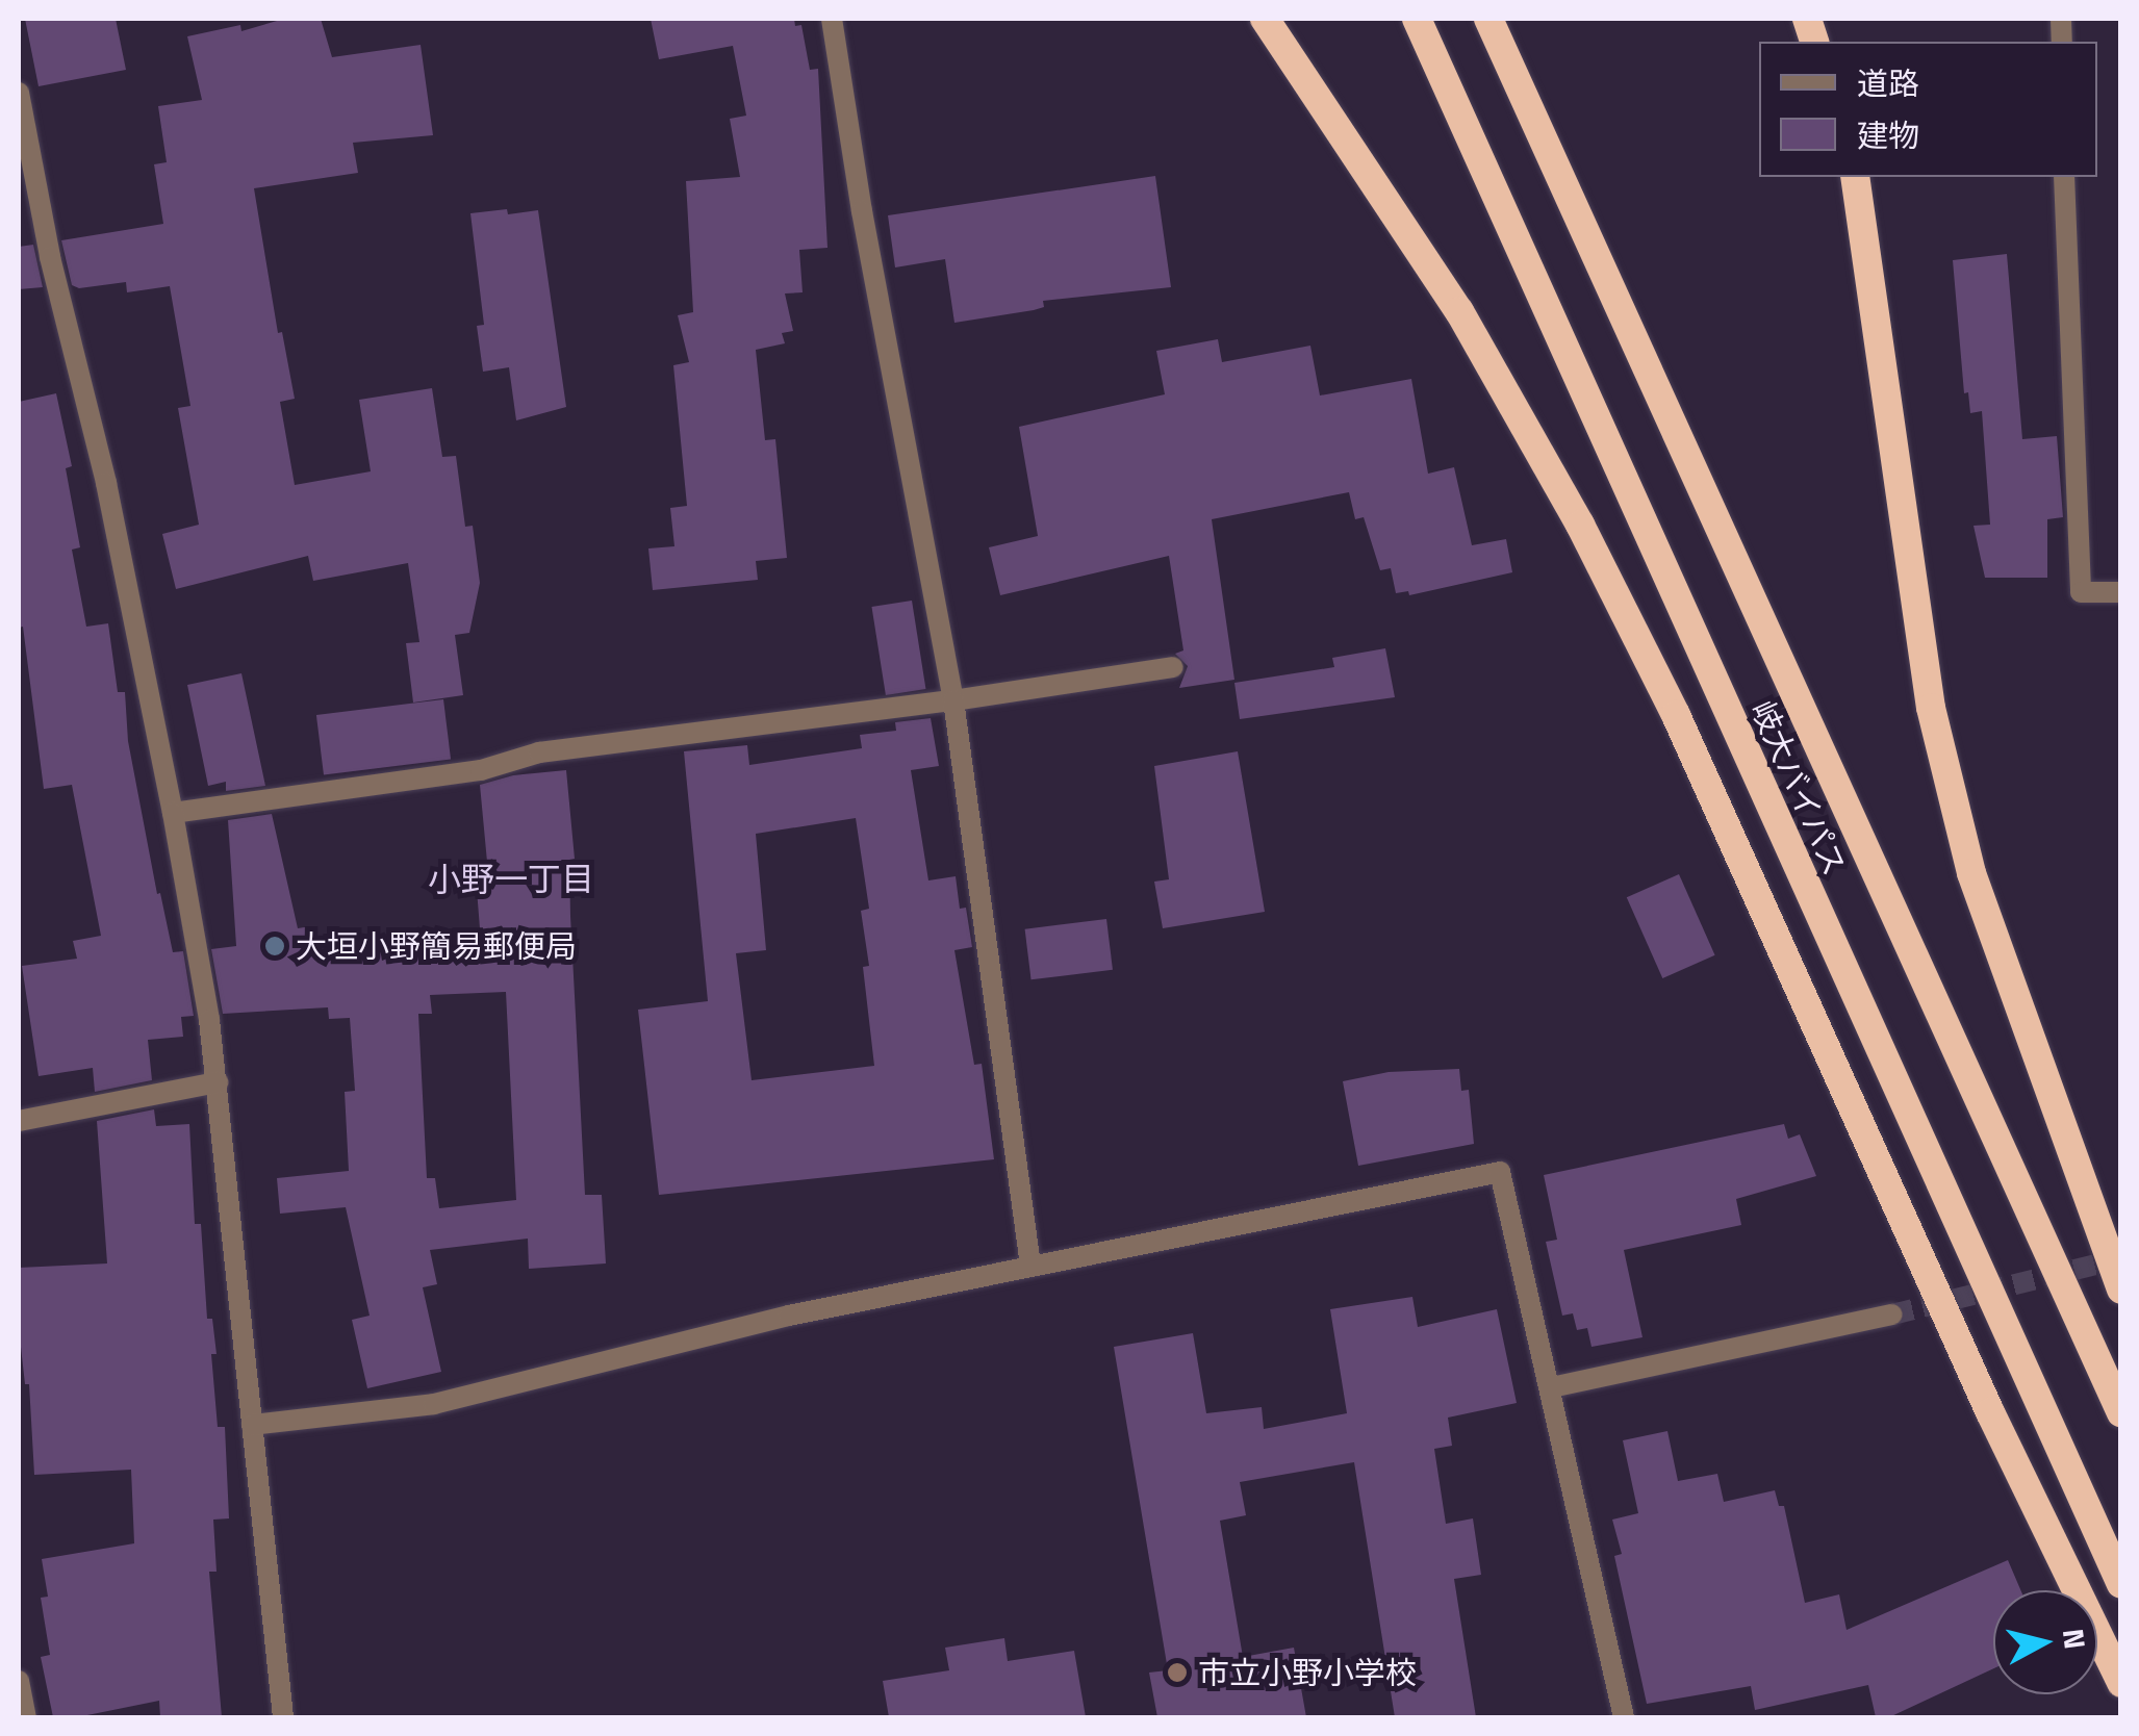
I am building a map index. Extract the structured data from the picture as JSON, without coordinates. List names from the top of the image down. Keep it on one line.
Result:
{"streets":{"highway":["岐大バイパス"]},"districts":["小野一丁目"],"places":["大垣小野簡易郵便局","市立小野小学校"],"legend":["道路","建物"],"north":"right"}
